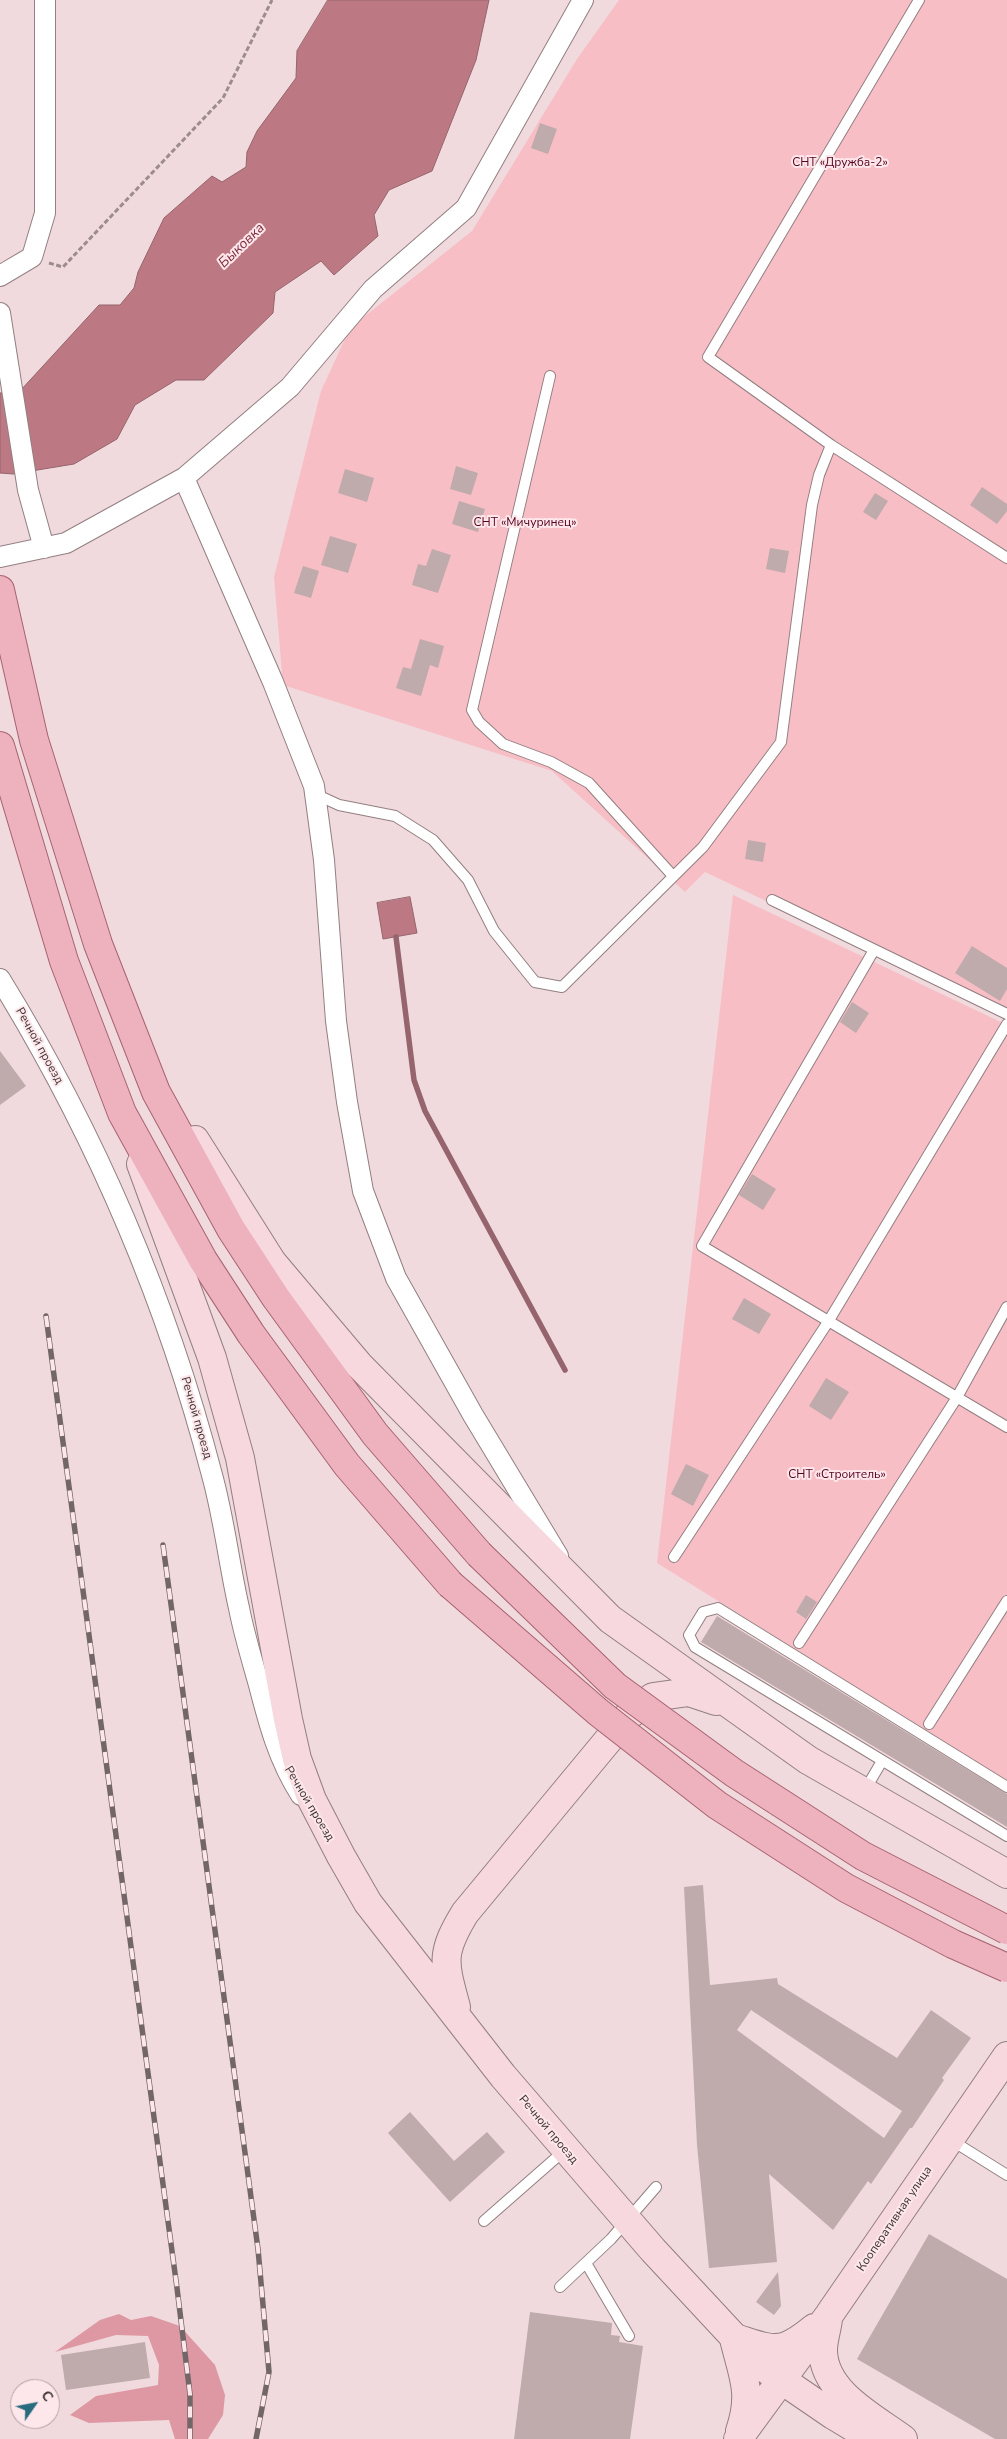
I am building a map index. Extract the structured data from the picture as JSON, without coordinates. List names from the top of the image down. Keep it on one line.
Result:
{"streets":{"main road":["Речной проезд","Кооперативная улица"]},"crossings":[["Речной проезд","Кооперативная улица"]],"water":["Быковка"],"parks":["СНТ «Дружба-2»","СНТ «Мичуринец»","СНТ «Строитель»"],"north":"top right"}
